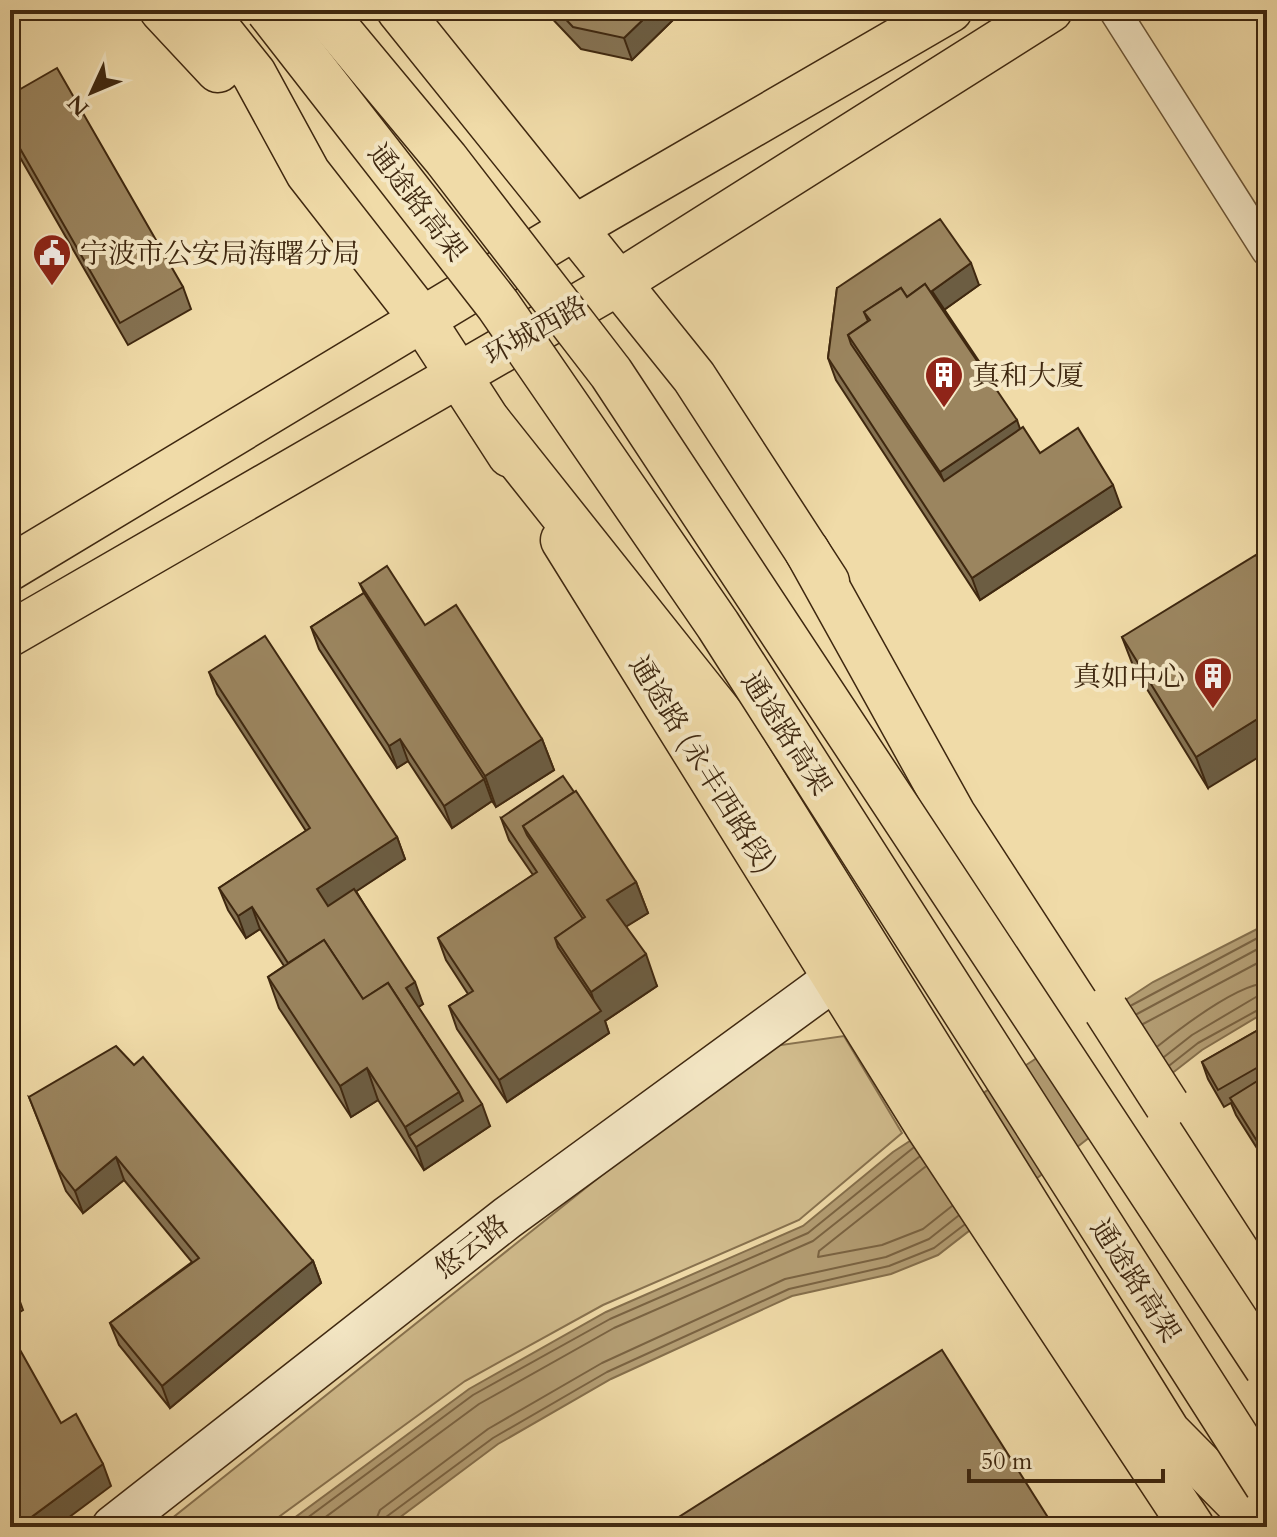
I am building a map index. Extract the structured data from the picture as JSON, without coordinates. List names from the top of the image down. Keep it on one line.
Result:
{"streets":{"main road":["通途路高架","环城西路","通途路 (永丰西路段)"],"street":["悠云路"]},"crossings":[["环城西路","通途路 (永丰西路段)"],["通途路 (永丰西路段)","悠云路"]],"places":{"public building":["宁波市公安局海曙分局"],"building":["真和大厦","真如中心"]},"scale_bar":"50 m","north":"bottom left"}
